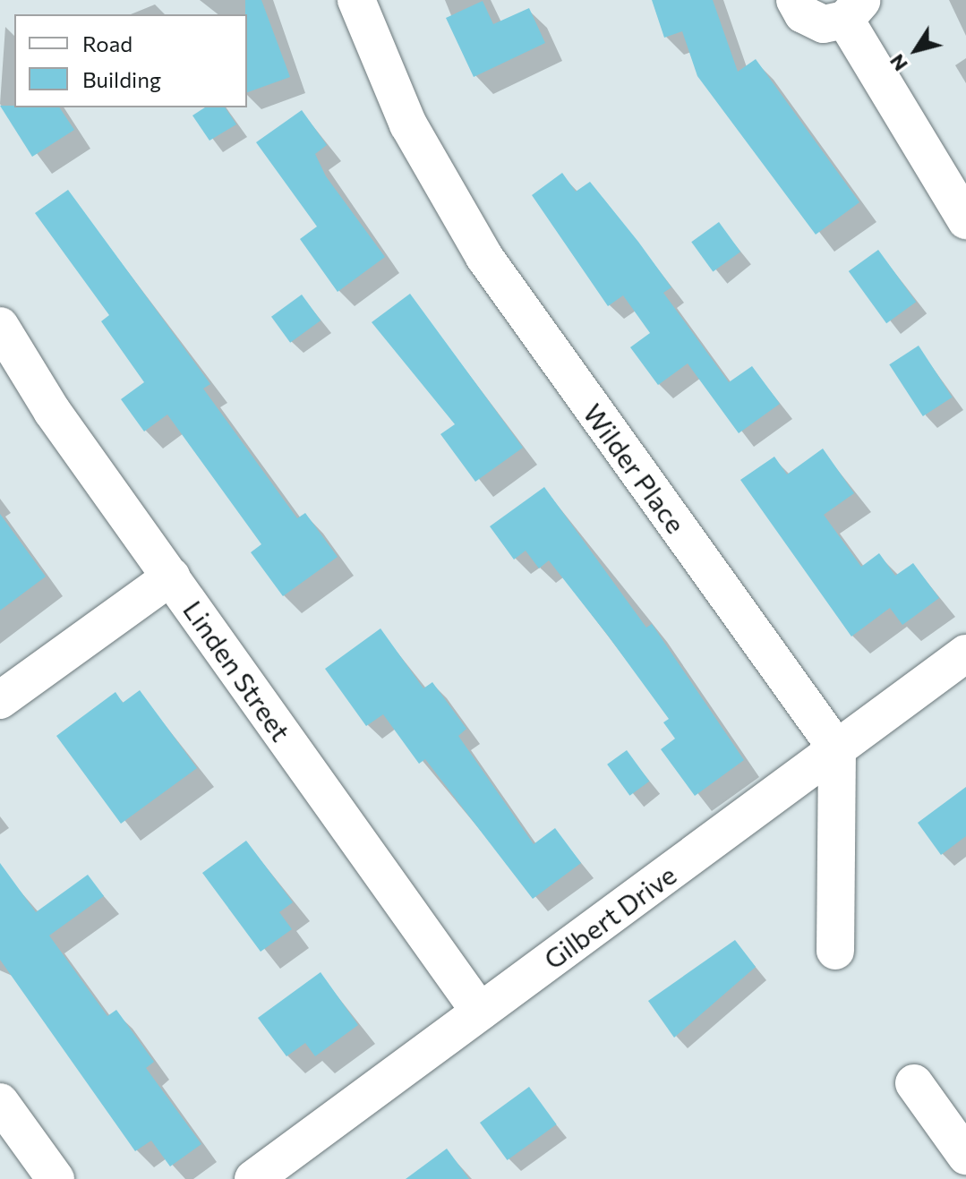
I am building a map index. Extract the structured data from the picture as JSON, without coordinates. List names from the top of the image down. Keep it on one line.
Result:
{"streets":{"street":["Wilder Place","Linden Street","Gilbert Drive"]},"crossings":[["Wilder Place","Gilbert Drive"],["Linden Street","Gilbert Drive"]],"legend":["Road","Building"],"north":"bottom left"}
